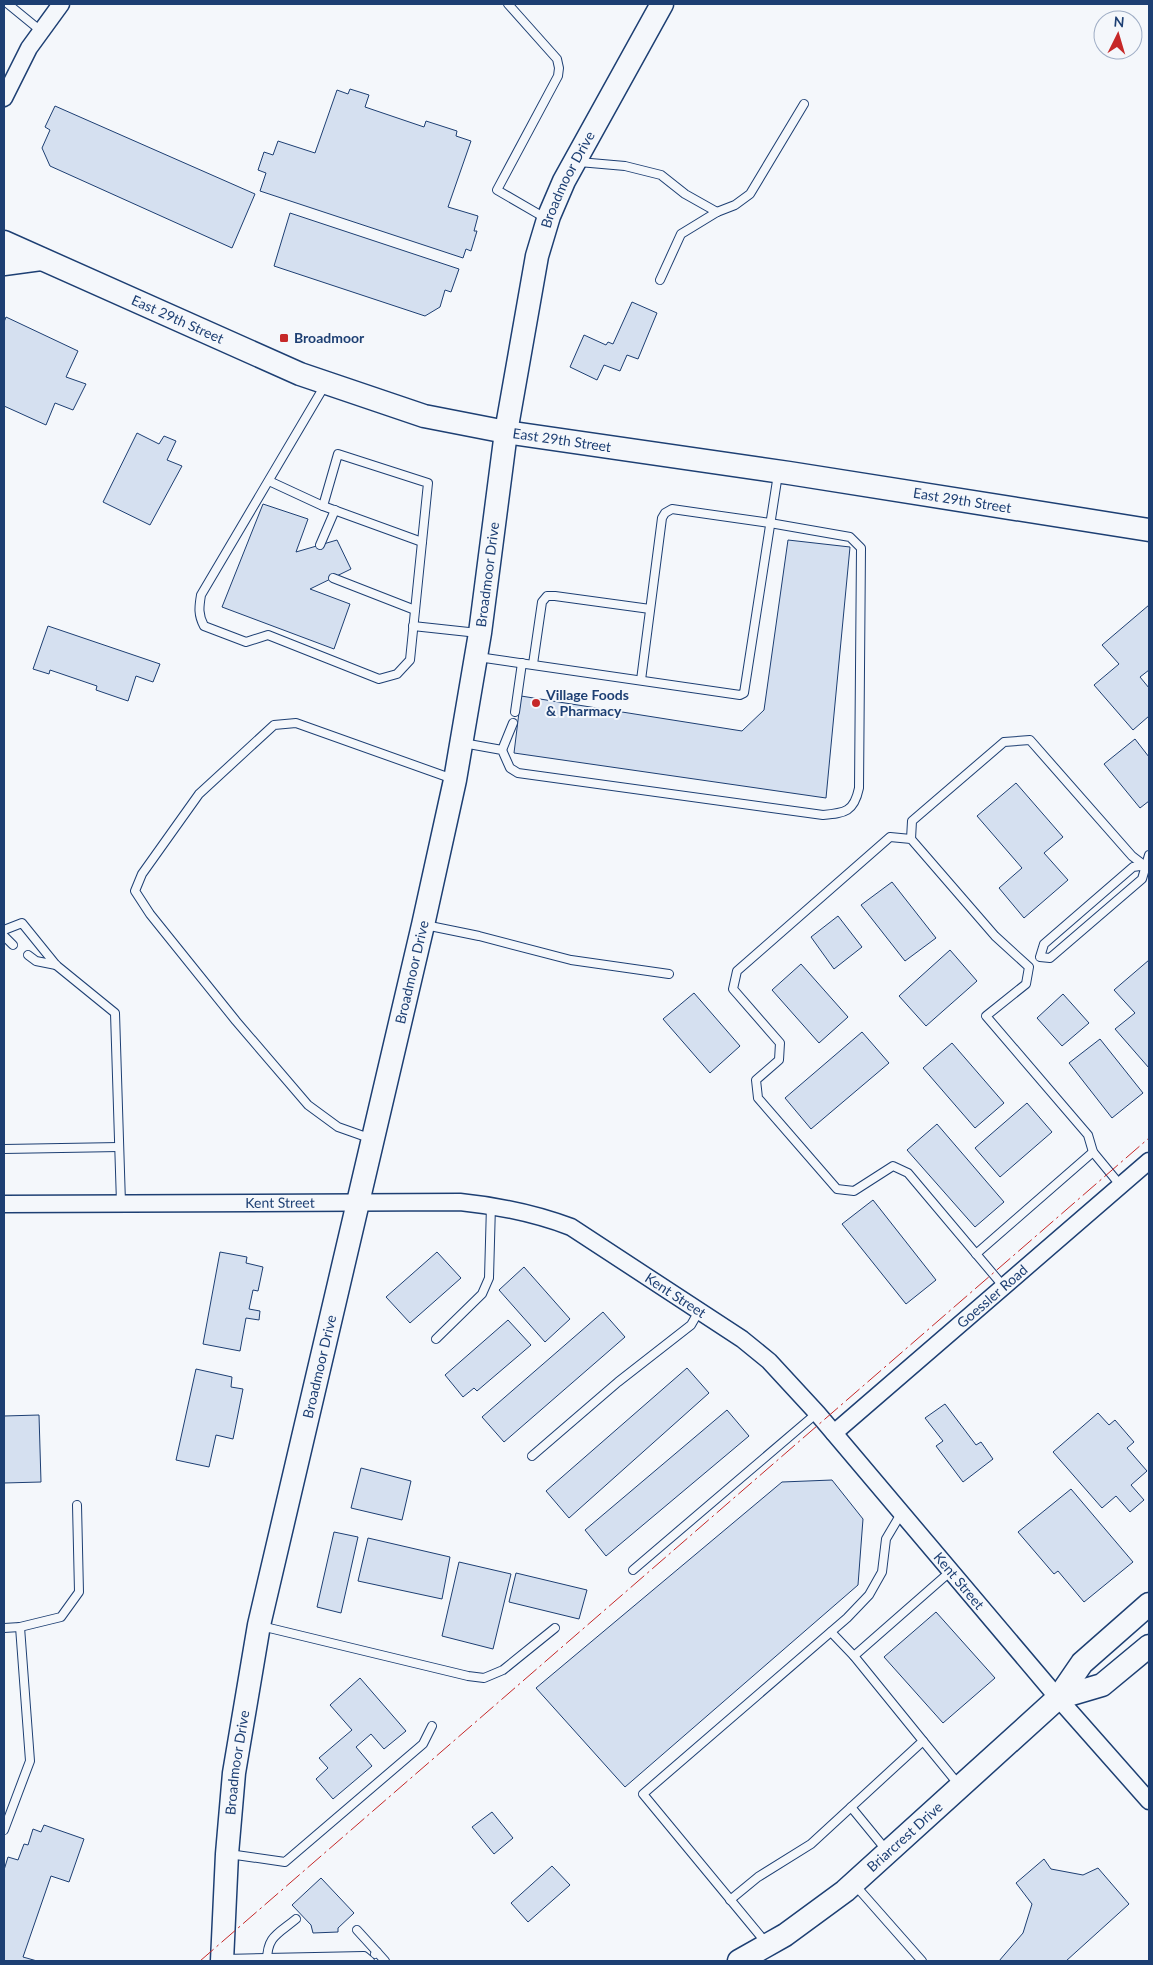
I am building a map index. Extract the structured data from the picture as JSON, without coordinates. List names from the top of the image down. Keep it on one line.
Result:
{"streets":{"street":["Broadmoor Drive","East 29th Street","Kent Street","Goessler Road","Briarcrest Drive"]},"crossings":[["Broadmoor Drive","East 29th Street"],["Broadmoor Drive","Kent Street"],["Kent Street","Goessler Road"],["Kent Street","Briarcrest Drive"]],"places":{"transit":["Broadmoor"],"other":["Village Foods & Pharmacy"]},"north":"top"}
